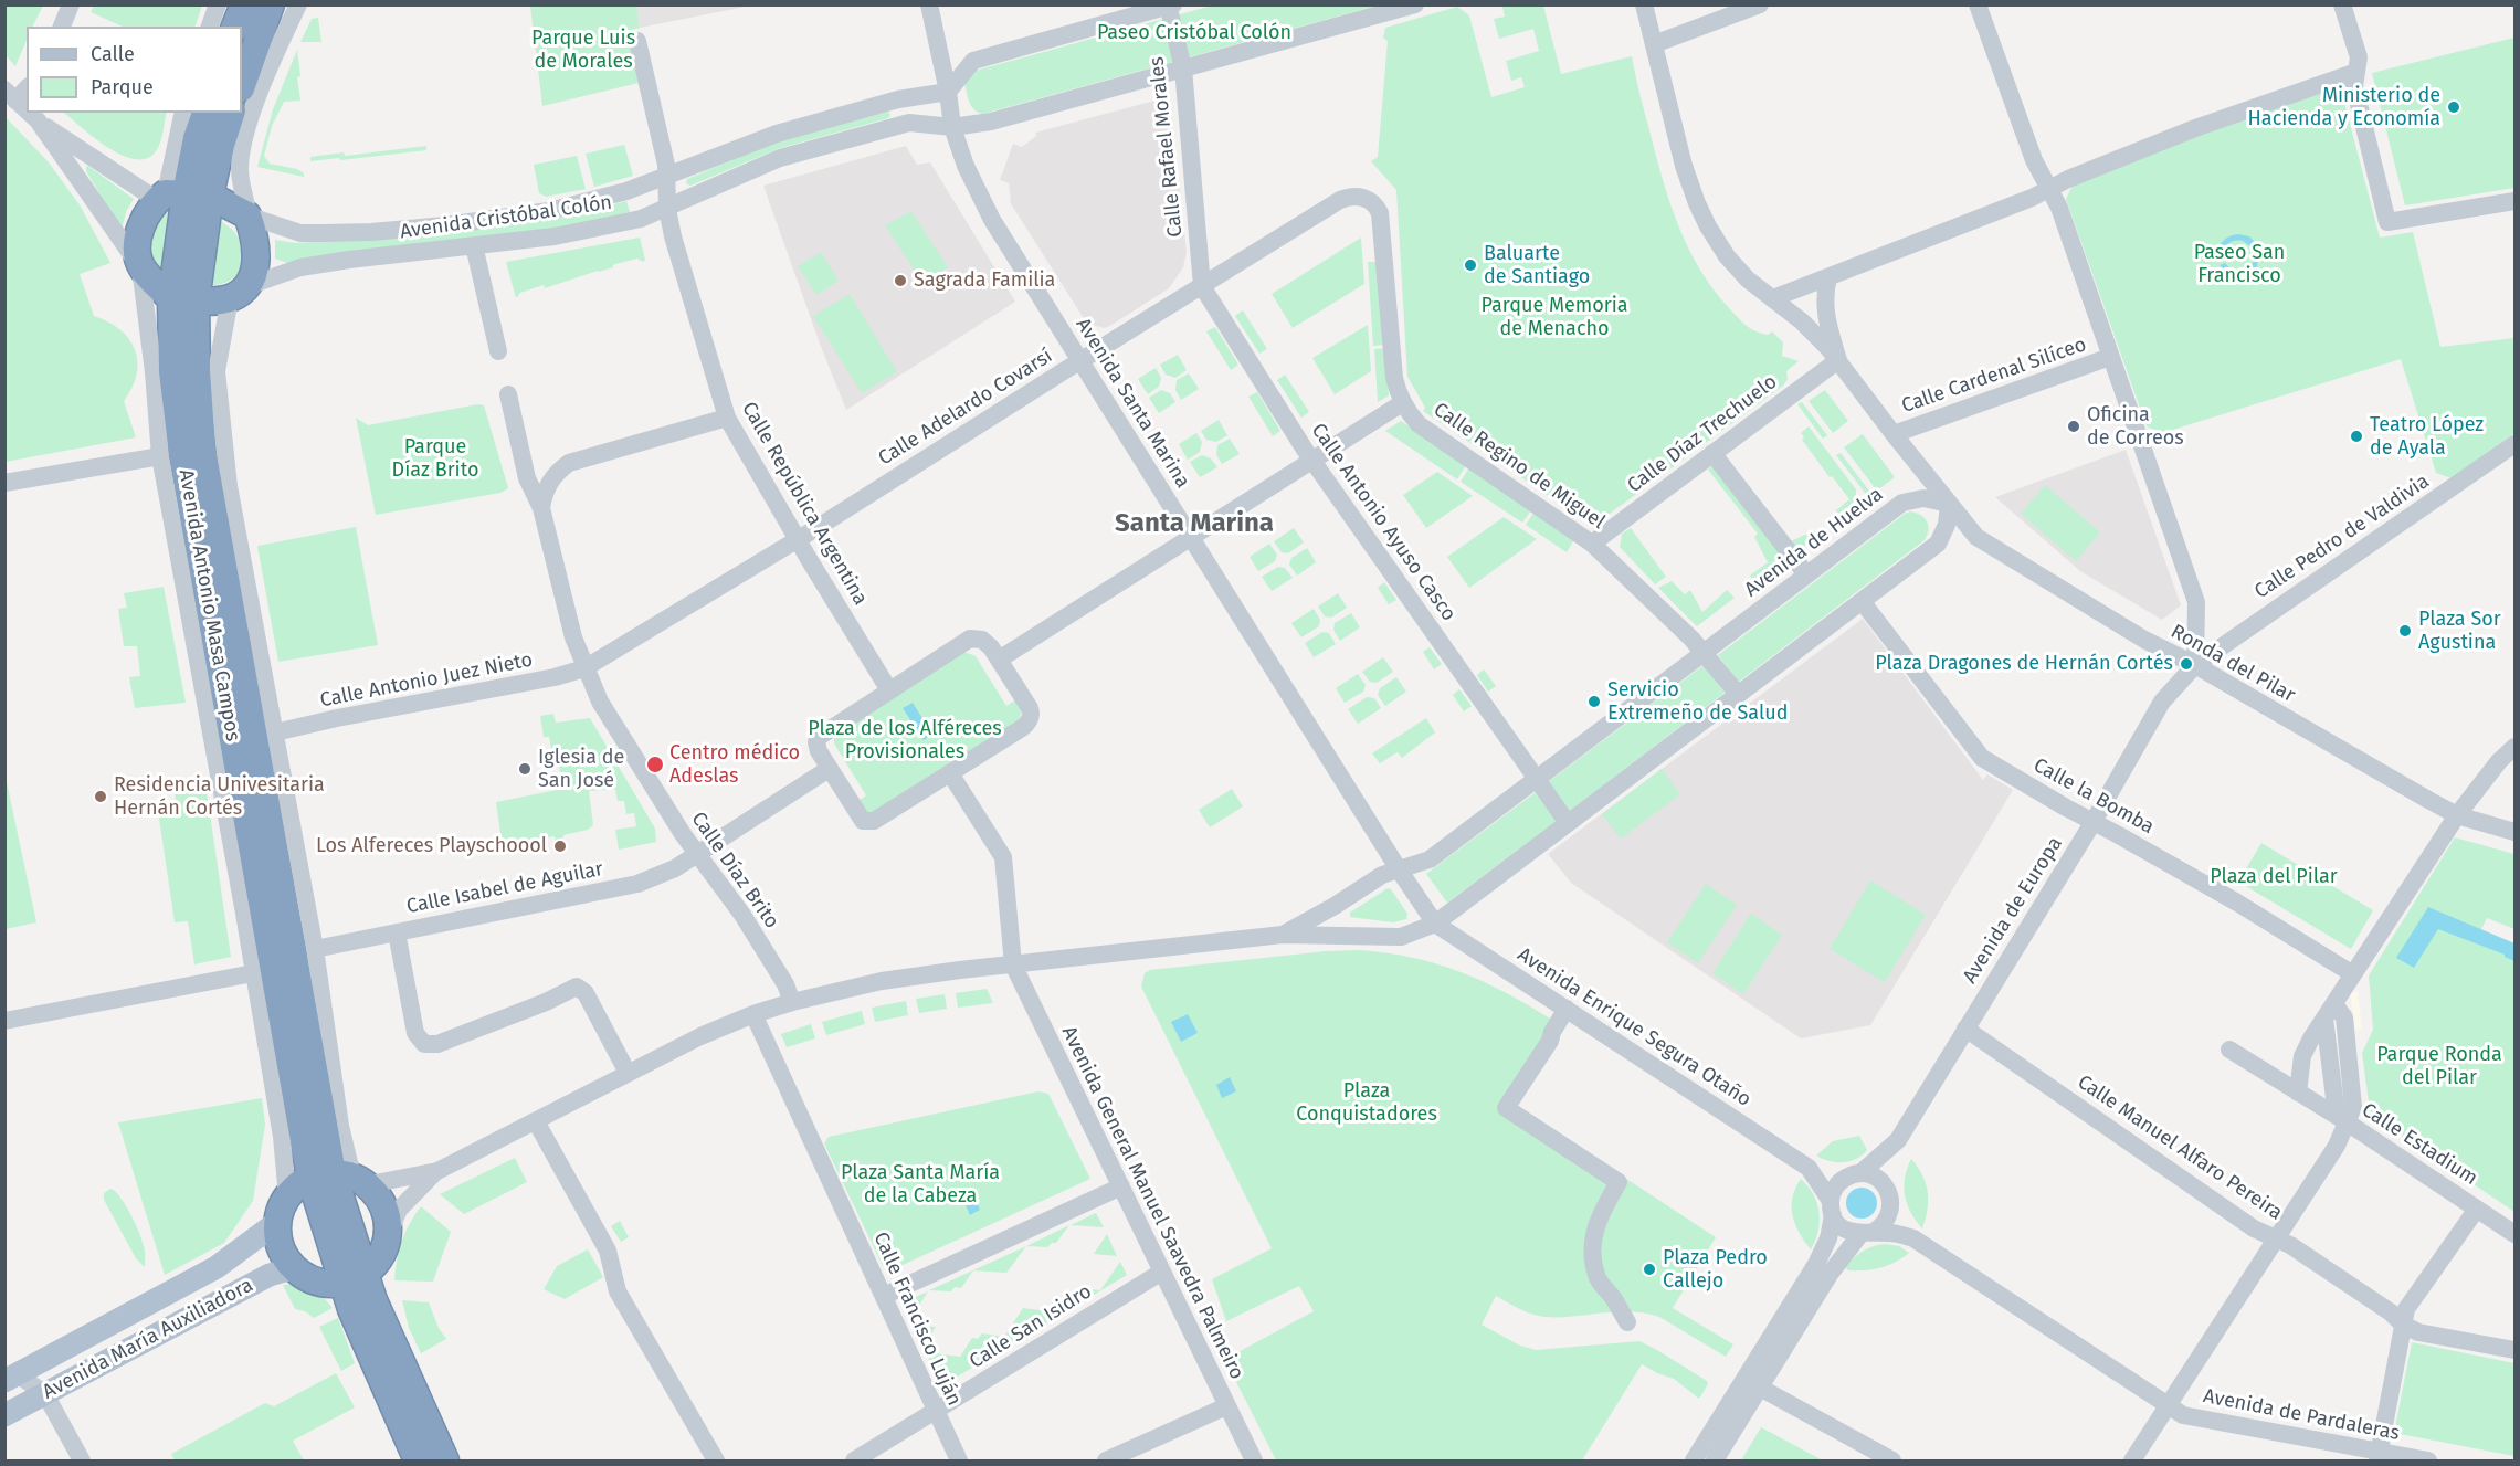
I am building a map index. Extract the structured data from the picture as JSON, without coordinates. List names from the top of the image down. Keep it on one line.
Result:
{"streets":{"highway":["Avenida Antonio Masa Campos"],"main road":["Avenida María Auxiliadora"],"street":["Calle Rafael Morales","Avenida Cristóbal Colón","Calle Cardenal Silíceo","Avenida Santa Marina","Calle Adelardo Covarsí","Calle Díaz Trechuelo","Calle Regino de Miguel","Calle República Argentina","Calle Antonio Ayuso Casco","Calle Pedro de Valdivia","Avenida de Huelva","Ronda del Pilar","Calle Antonio Juez Nieto","Calle la Bomba","Calle Díaz Brito","Calle Isabel de Aguilar","Avenida de Europa","Avenida Enrique Segura Otaño","Calle Estadium","Calle Manuel Alfaro Pereira","Avenida General Manuel Saavedra Palmeiro","Calle Francisco Luján","Calle San Isidro","Avenida de Pardaleras"]},"crossings":[["Calle Rafael Morales","Avenida Cristóbal Colón"],["Calle Rafael Morales","Calle Adelardo Covarsí"],["Calle Rafael Morales","Calle Antonio Ayuso Casco"],["Avenida Cristóbal Colón","Avenida Santa Marina"],["Avenida Cristóbal Colón","Calle República Argentina"],["Avenida Cristóbal Colón","Avenida Antonio Masa Campos"],["Calle Cardenal Silíceo","Ronda del Pilar"],["Avenida Santa Marina","Calle Adelardo Covarsí"],["Avenida Santa Marina","Avenida de Huelva"],["Calle Adelardo Covarsí","Calle Regino de Miguel"],["Calle Adelardo Covarsí","Calle República Argentina"],["Calle Adelardo Covarsí","Calle Antonio Ayuso Casco"],["Calle Adelardo Covarsí","Calle Antonio Juez Nieto"],["Calle Adelardo Covarsí","Calle Díaz Brito"],["Calle Díaz Trechuelo","Calle Regino de Miguel"],["Calle Díaz Trechuelo","Ronda del Pilar"],["Calle Regino de Miguel","Avenida de Huelva"],["Calle Antonio Ayuso Casco","Avenida de Huelva"],["Calle Pedro de Valdivia","Ronda del Pilar"],["Calle Pedro de Valdivia","Avenida de Europa"],["Avenida de Huelva","Ronda del Pilar"],["Avenida Antonio Masa Campos","Calle Antonio Juez Nieto"],["Avenida Antonio Masa Campos","Calle Isabel de Aguilar"],["Ronda del Pilar","Avenida de Europa"],["Calle Antonio Juez Nieto","Calle Díaz Brito"],["Calle la Bomba","Avenida de Europa"],["Calle Díaz Brito","Calle Isabel de Aguilar"],["Avenida de Europa","Avenida Enrique Segura Otaño"],["Avenida de Europa","Calle Manuel Alfaro Pereira"],["Avenida General Manuel Saavedra Palmeiro","Calle San Isidro"],["Calle Francisco Luján","Calle San Isidro"]],"districts":["Santa Marina"],"parks":["Paseo Cristóbal Colón","Parque Luis de Morales","Paseo San Francisco","Parque Memoria de Menacho","Parque Díaz Brito","Plaza de los Alféreces Provisionales","Plaza del Pilar","Parque Ronda del Pilar","Plaza Conquistadores","Plaza Santa María de la Cabeza"],"places":["Ministerio de Hacienda y Economía","Baluarte de Santiago","Sagrada Familia","Oficina de Correos","Teatro López de Ayala","Plaza Sor Agustina","Plaza Dragones de Hernán Cortés","Servicio Extremeño de Salud","Centro médico Adeslas","Iglesia de San José","Residencia Univesitaria Hernán Cortés","Los Alfereces Playschoool","Plaza Pedro Callejo"],"legend":["Calle","Parque"]}
